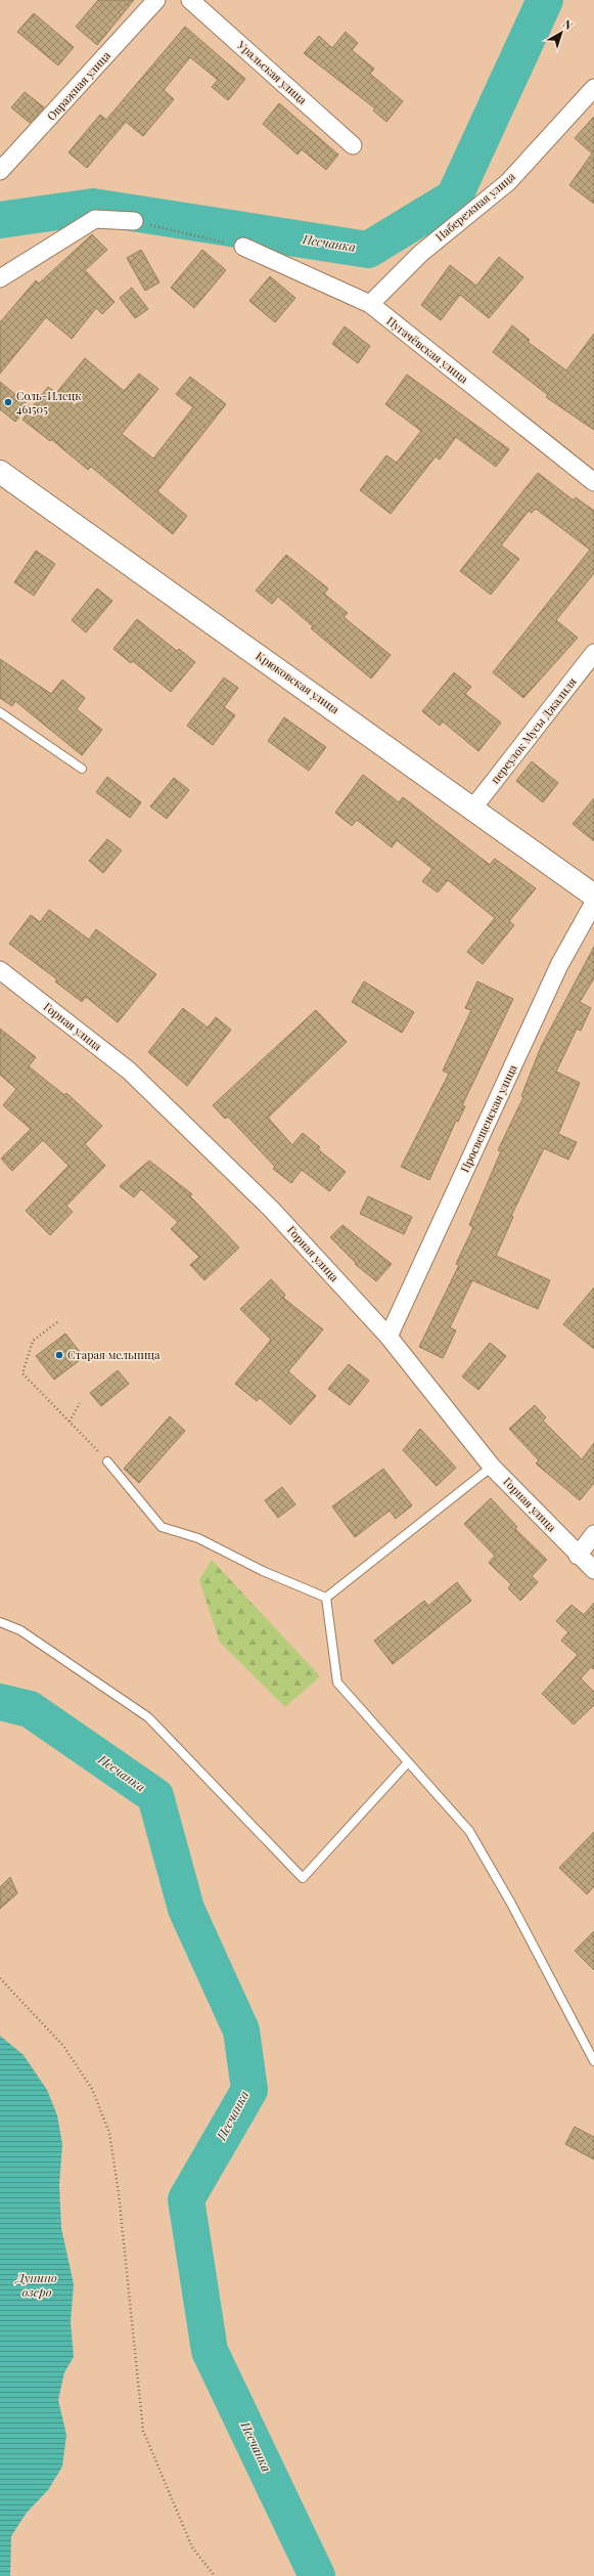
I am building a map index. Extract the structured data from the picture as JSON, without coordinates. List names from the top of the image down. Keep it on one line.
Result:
{"streets":{"street":["Уральская улица","Овражная улица","Набережная улица","Пугачёвская улица","Крюковская улица","переулок Мусы Джалиля","Горная улица","Просвещенская улица"]},"crossings":[["Набережная улица","Пугачёвская улица"],["Крюковская улица","переулок Мусы Джалиля"],["Горная улица","Просвещенская улица"]],"water":["Песчанка","Дунино озеро"],"places":["Соль-Илецк 461505","Старая мельница"],"north":"top right"}
